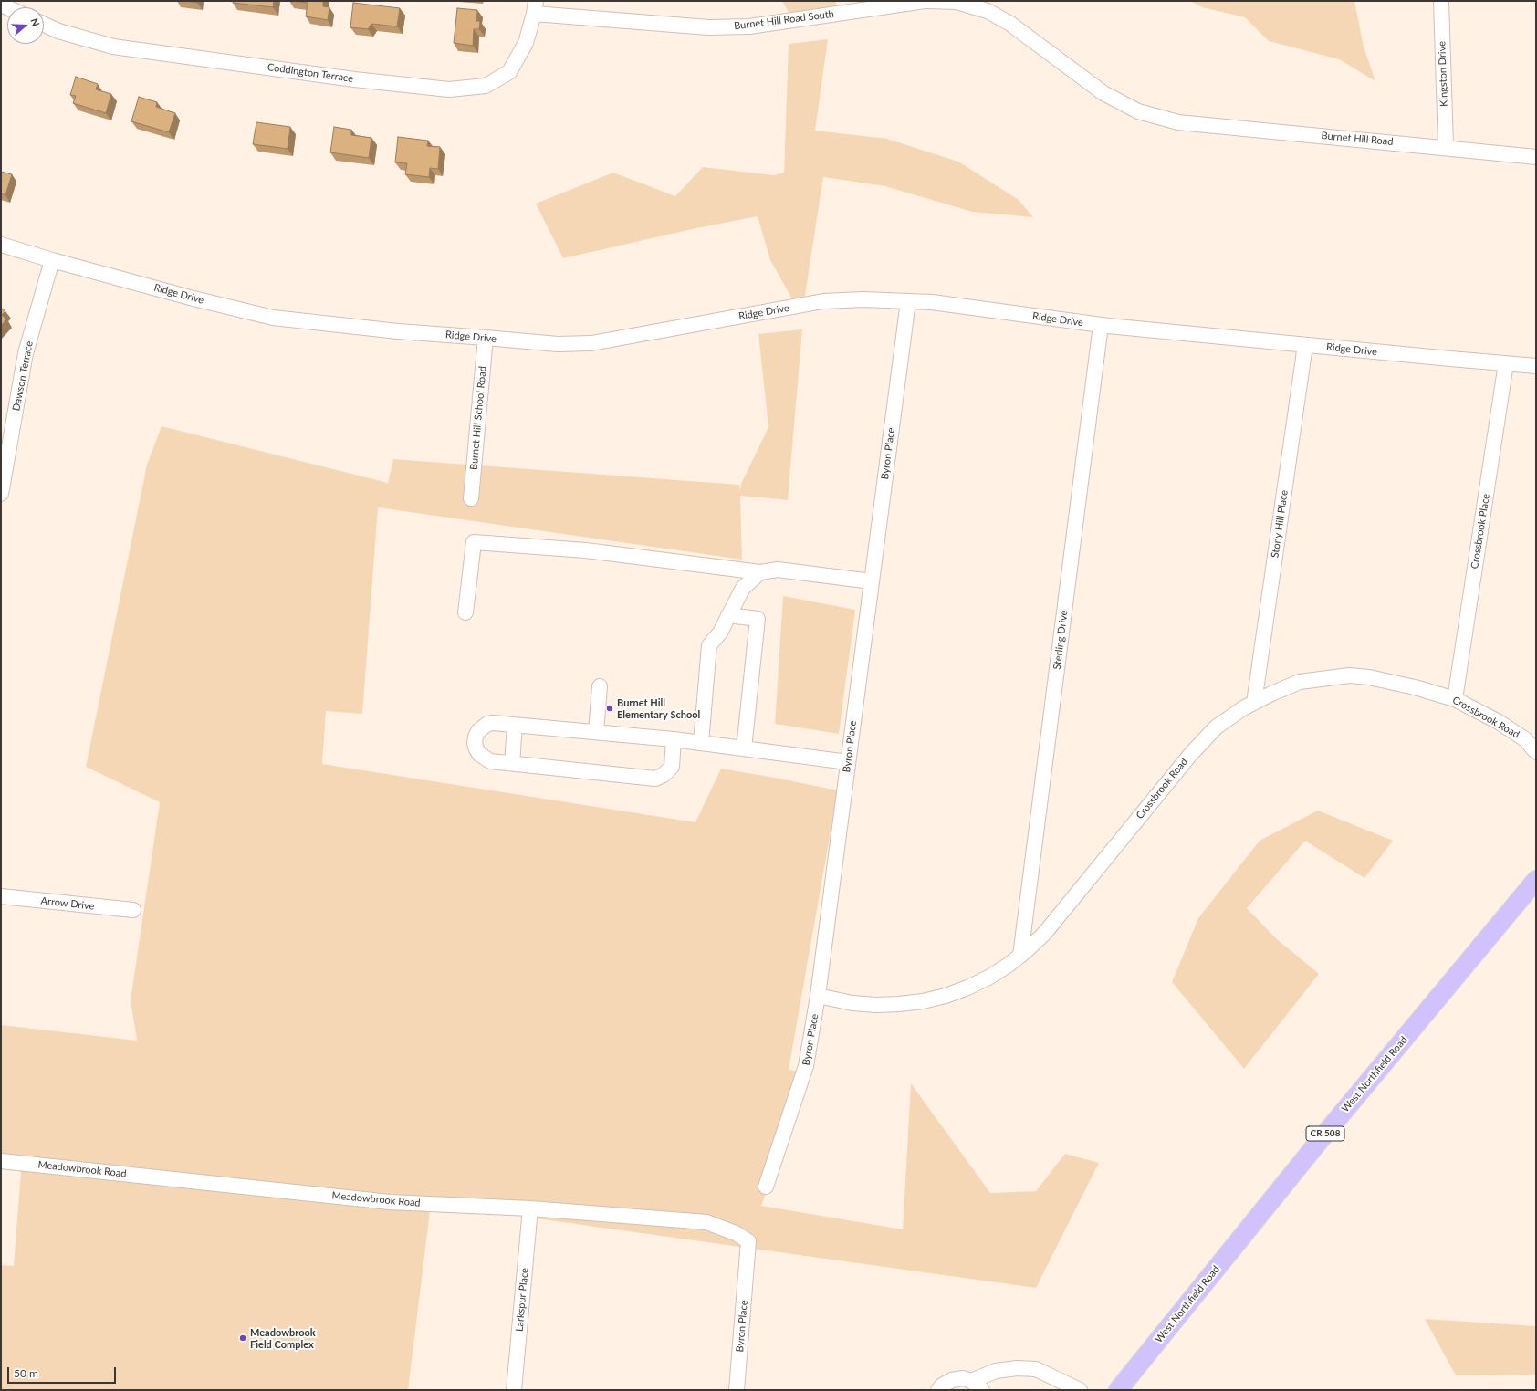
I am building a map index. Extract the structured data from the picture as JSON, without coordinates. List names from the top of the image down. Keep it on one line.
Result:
{"streets":{"main road":["West Northfield Road","CR 508"],"street":["Burnet Hill Road South","Coddington Terrace","Kingston Drive","Burnet Hill Road","Ridge Drive","Dawson Terrace","Burnet Hill School Road","Byron Place","Stony Hill Place","Crossbrook Place","Sterling Drive","Crossbrook Road","Arrow Drive","Meadowbrook Road","Larkspur Place"]},"crossings":[["Burnet Hill Road South","Coddington Terrace"],["Kingston Drive","Burnet Hill Road"],["Ridge Drive","Dawson Terrace"],["Ridge Drive","Burnet Hill School Road"],["Ridge Drive","Byron Place"],["Ridge Drive","Stony Hill Place"],["Ridge Drive","Crossbrook Place"],["Ridge Drive","Sterling Drive"],["Byron Place","Crossbrook Road"],["Byron Place","Meadowbrook Road"],["Stony Hill Place","Crossbrook Road"],["Crossbrook Place","Crossbrook Road"],["Sterling Drive","Crossbrook Road"],["Meadowbrook Road","Larkspur Place"]],"places":["Burnet Hill Elementary School","Meadowbrook Field Complex"],"scale_bar":"50 m","north":"right"}
